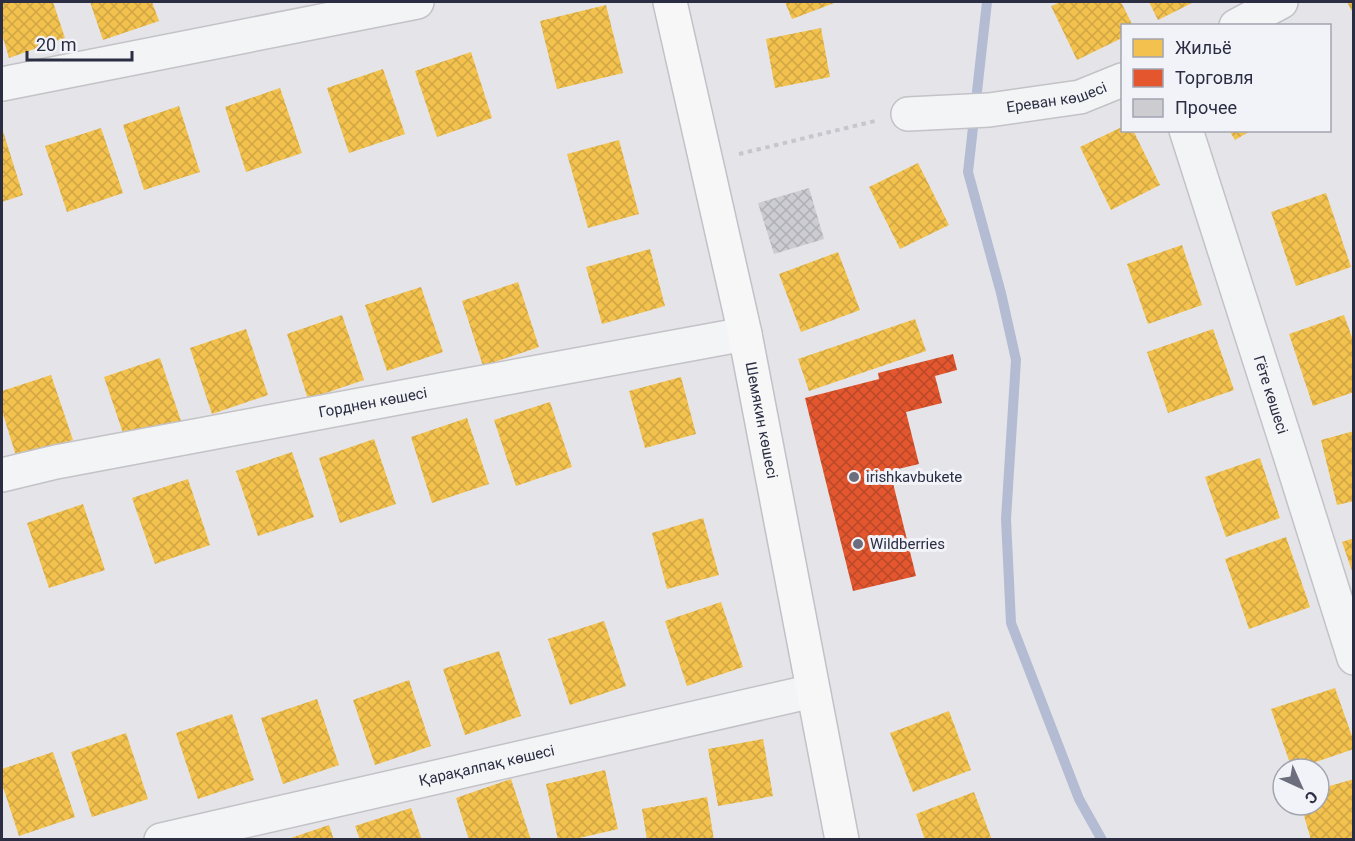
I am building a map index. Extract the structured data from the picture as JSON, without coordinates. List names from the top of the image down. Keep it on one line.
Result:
{"streets":{"main road":["Шемякин көшесі"],"street":["Ереван көшесі","Гёте көшесі","Горднен көшесі","Қарақалпақ көшесі"]},"crossings":[["Горднен көшесі","Шемякин көшесі"],["Шемякин көшесі","Қарақалпақ көшесі"]],"places":["irishkavbukete","Wildberries"],"legend":["Жильё","Торговля","Прочее"],"scale_bar":"20 m","north":"bottom right"}
